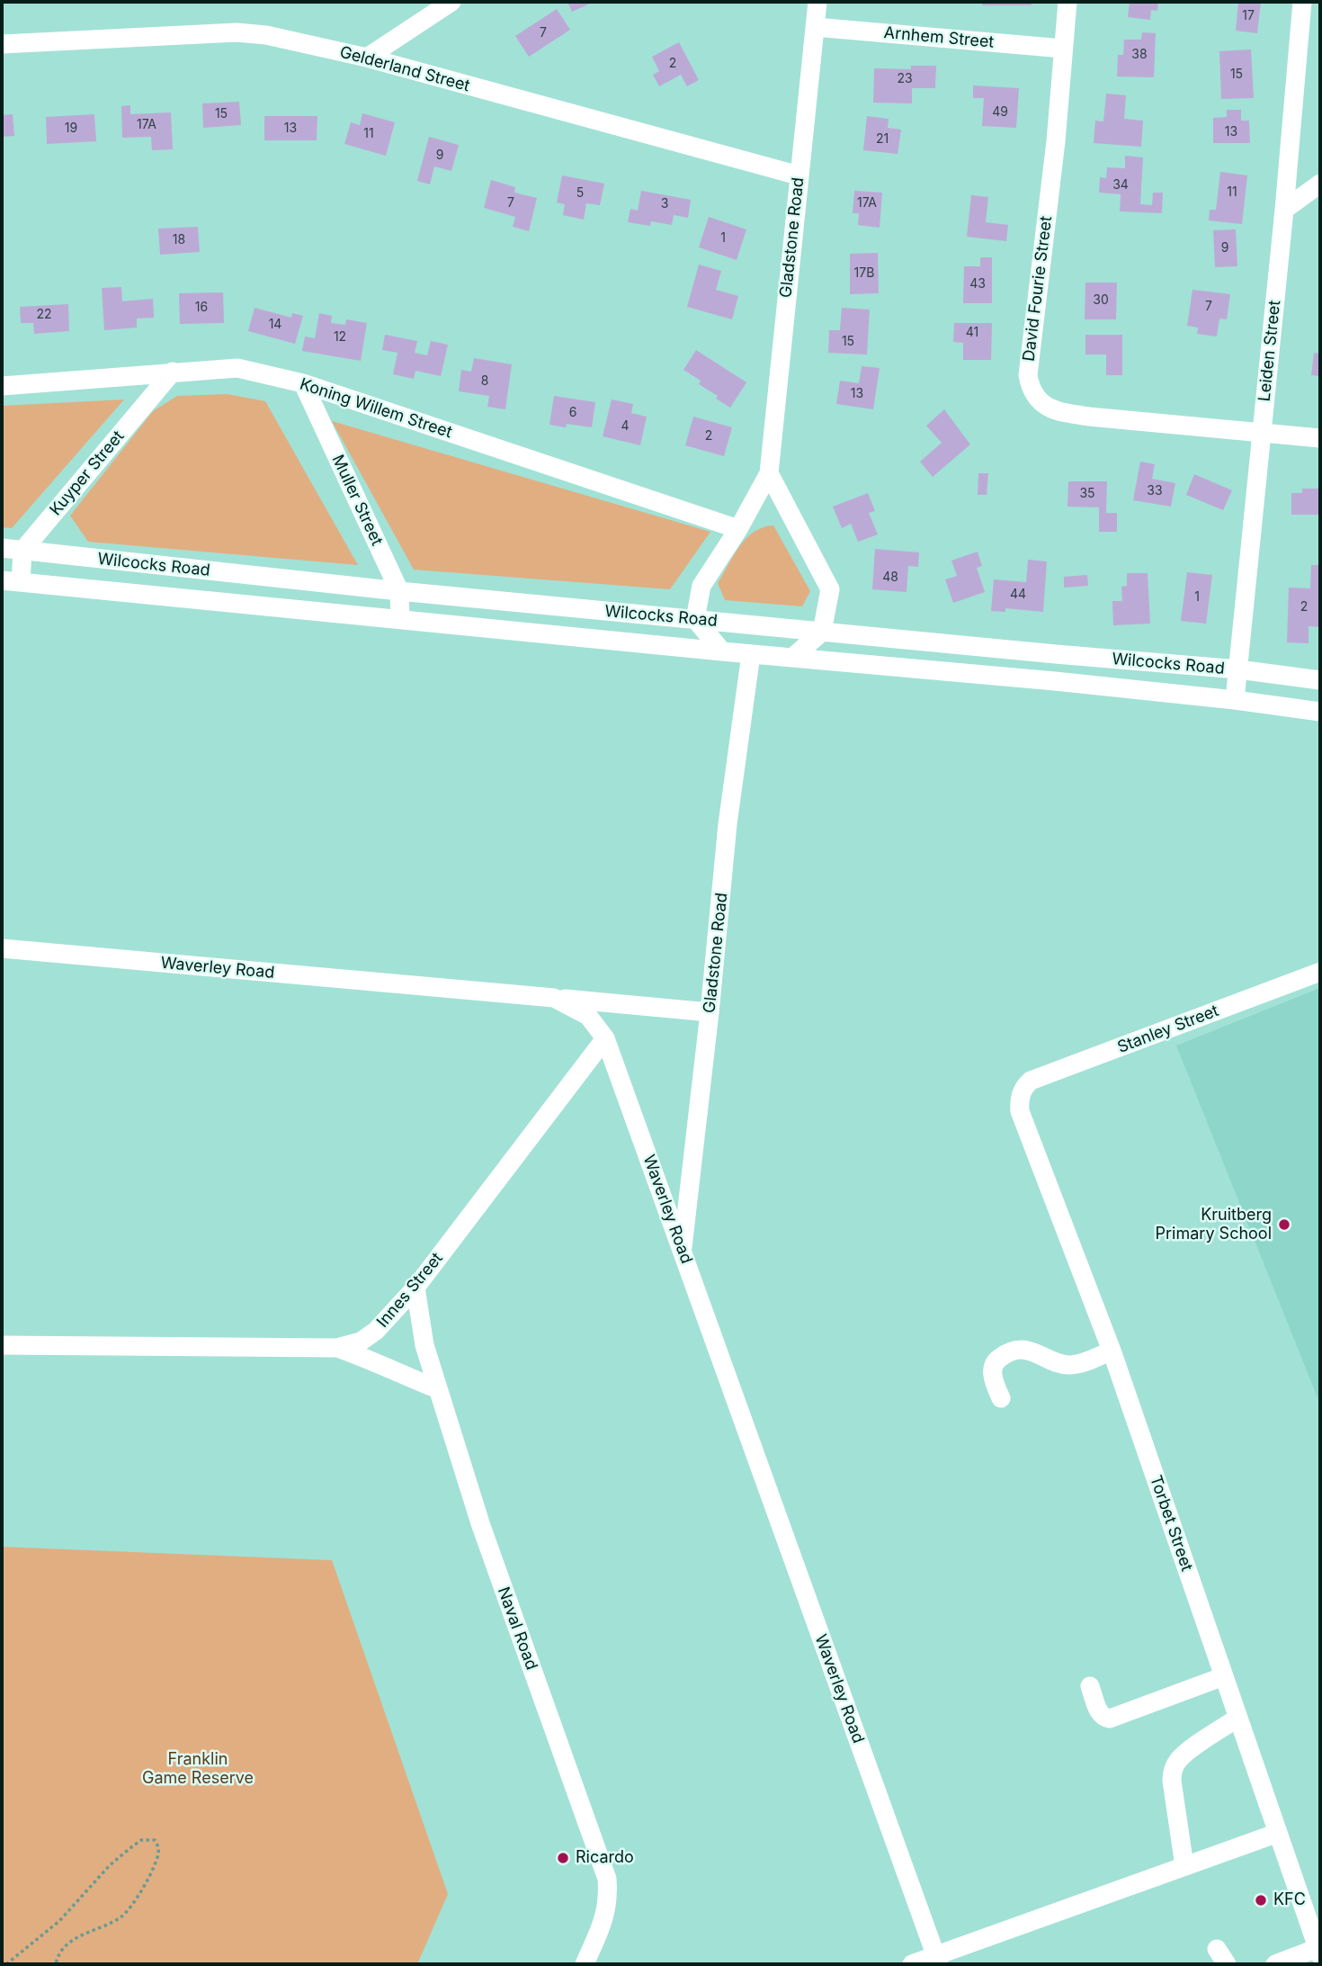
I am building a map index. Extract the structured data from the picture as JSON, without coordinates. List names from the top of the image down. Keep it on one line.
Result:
{"streets":{"street":["Arnhem Street","Gelderland Street","Gladstone Road","David Fourie Street","Leiden Street","Koning Willem Street","Kuyper Street","Muller Street","Wilcocks Road","Waverley Road","Stanley Street","Innes Street","Torbet Street","Naval Road"]},"crossings":[["Arnhem Street","Gladstone Road"],["Arnhem Street","David Fourie Street"],["Gelderland Street","Gladstone Road"],["Gladstone Road","Koning Willem Street"],["Gladstone Road","Wilcocks Road"],["Gladstone Road","Waverley Road"],["David Fourie Street","Leiden Street"],["Leiden Street","Wilcocks Road"],["Koning Willem Street","Kuyper Street"],["Koning Willem Street","Muller Street"],["Kuyper Street","Wilcocks Road"],["Muller Street","Wilcocks Road"],["Waverley Road","Innes Street"],["Stanley Street","Torbet Street"],["Innes Street","Naval Road"]],"parks":["Franklin Game Reserve"],"places":["Kruitberg Primary School","Ricardo","KFC"],"house_numbers":["17","7","38","2","15","23","49","15","17A","19","13","13","11","21","9","34","11","5","7","17A","3","1","18","9","17B","43","30","7","16","22","14","41","12","15","8","13","6","4","2","33","35","48","44","1","2"]}
